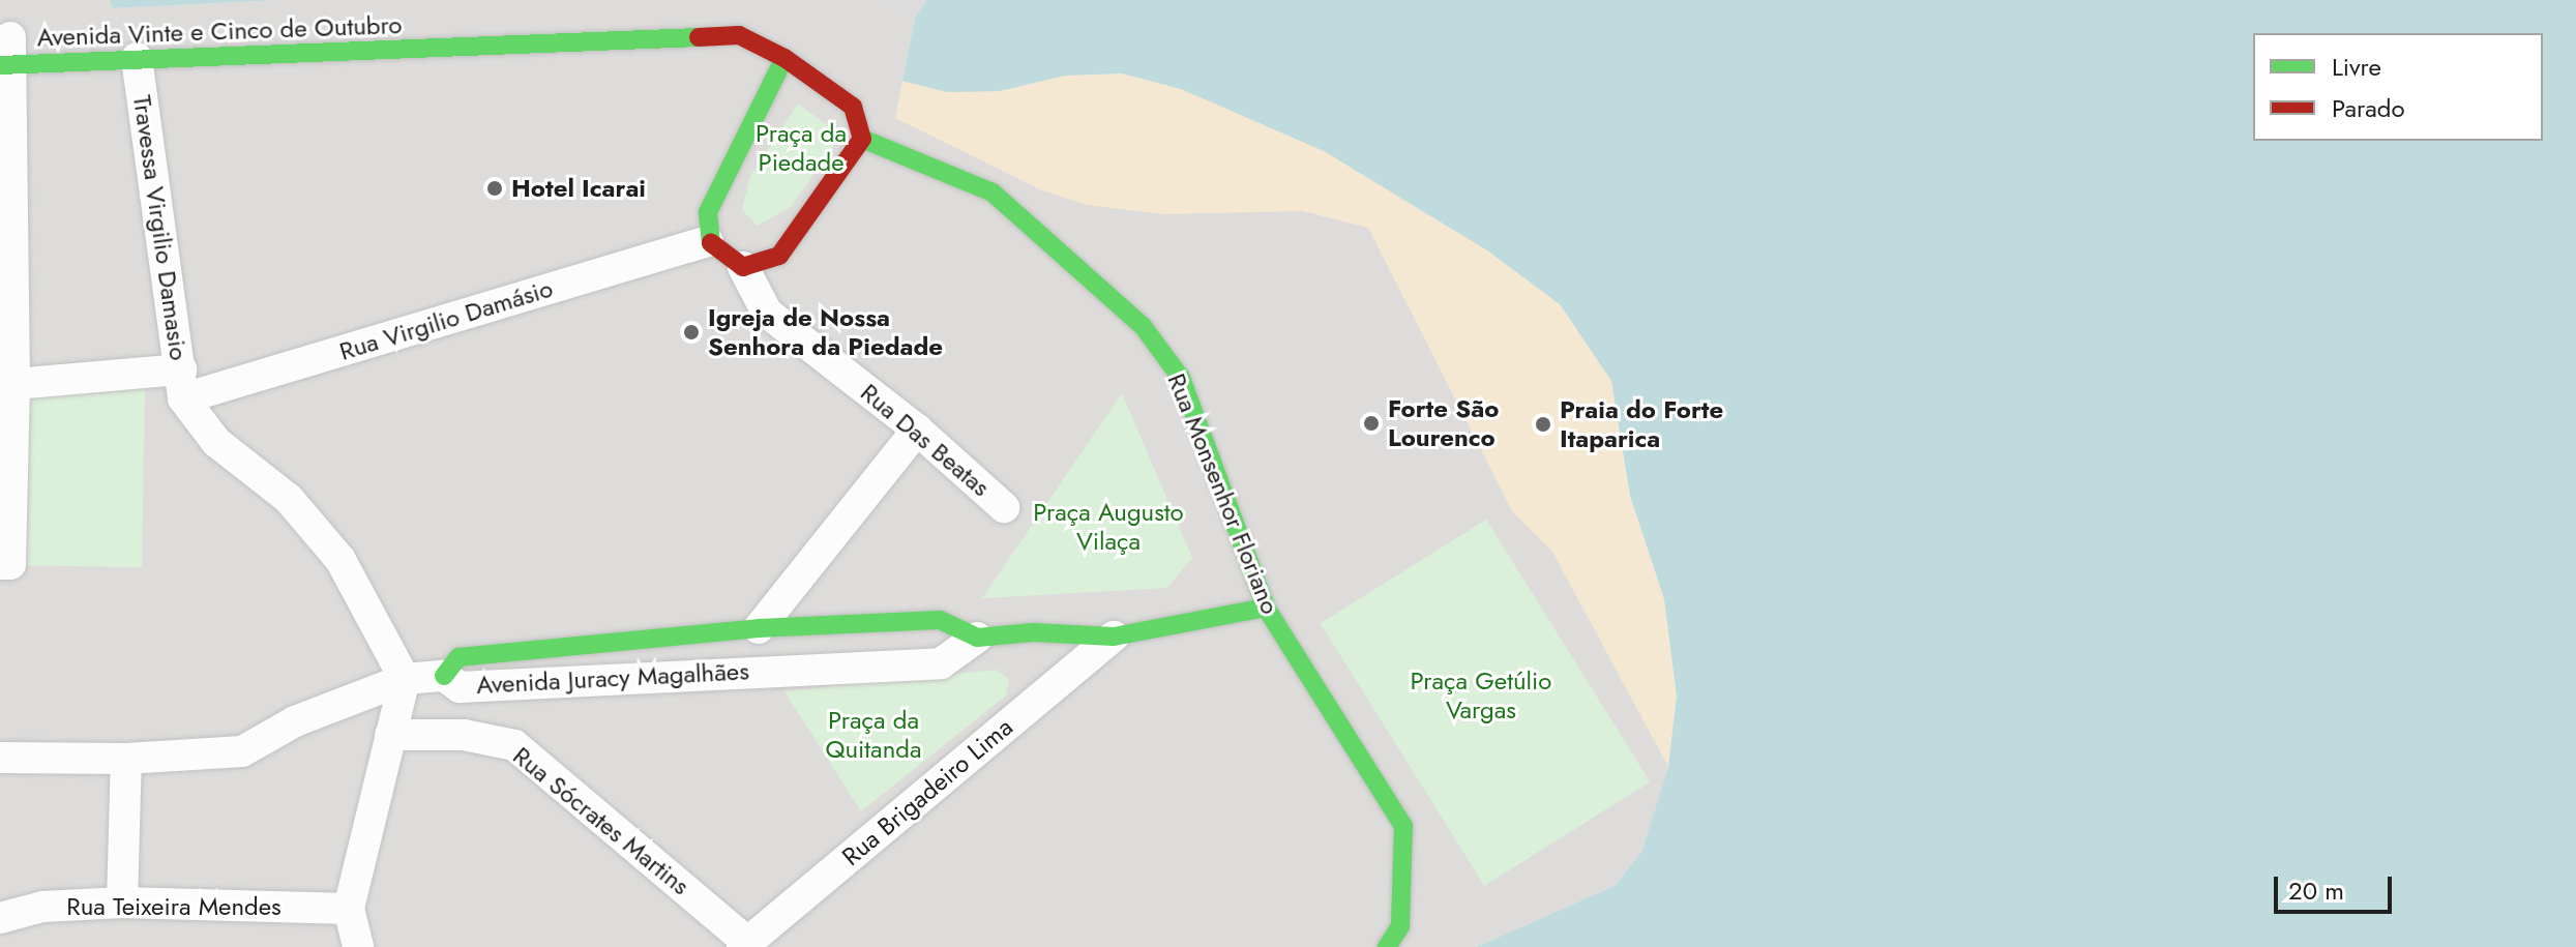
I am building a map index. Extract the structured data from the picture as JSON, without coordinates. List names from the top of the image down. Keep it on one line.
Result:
{"streets":{"street":["Avenida Vinte e Cinco de Outubro","Travessa Virgilio Damasio","Rua Virgilio Damásio","Rua Das Beatas","Rua Monsenhor Floriano","Avenida Juracy Magalhães","Rua Brigadeiro Lima","Rua Sócrates Martins","Rua Teixeira Mendes"]},"crossings":[["Avenida Vinte e Cinco de Outubro","Travessa Virgilio Damasio"],["Travessa Virgilio Damasio","Rua Virgilio Damásio"],["Rua Brigadeiro Lima","Rua Sócrates Martins"]],"parks":["Praça da Piedade","Praça Augusto Vilaça","Praça Getúlio Vargas","Praça da Quitanda"],"places":["Hotel Icarai","Igreja de Nossa Senhora da Piedade","Forte São Lourenco","Praia do Forte Itaparica"],"legend":["Livre","Parado"],"scale_bar":"20 m"}
